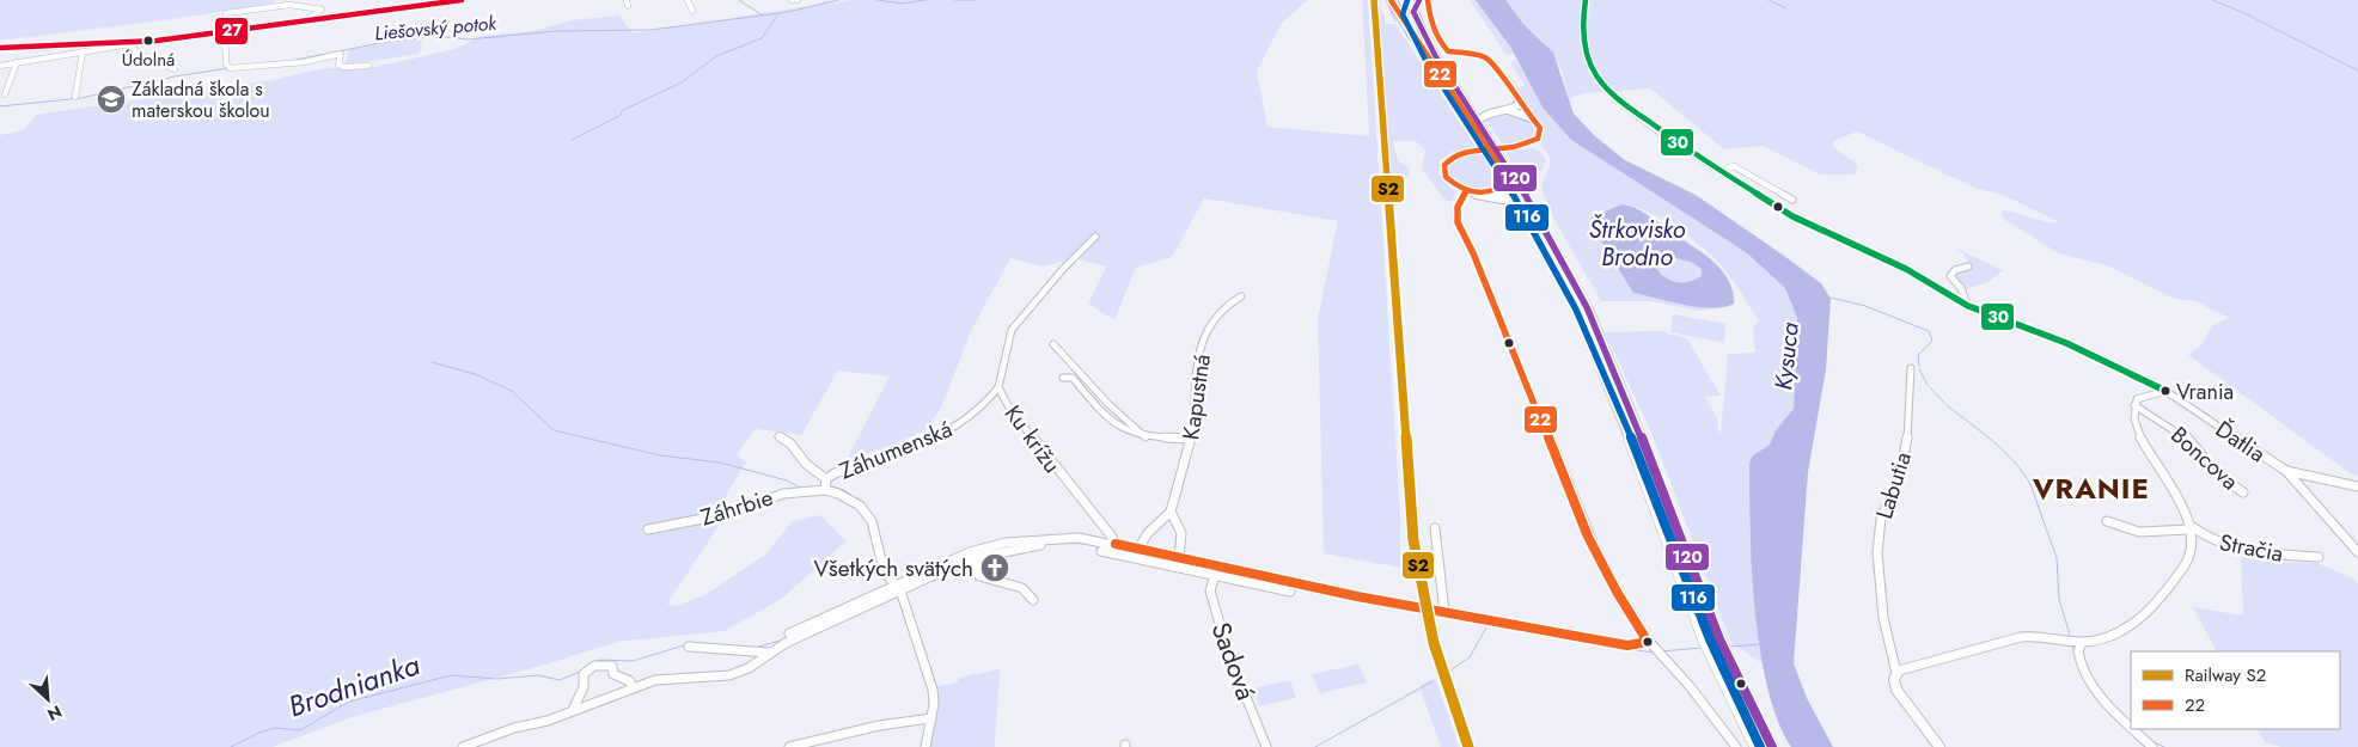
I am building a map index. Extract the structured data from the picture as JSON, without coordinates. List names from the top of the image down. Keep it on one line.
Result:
{"streets":{"street":["Kapustná","Ku krížu","Ďatlia","Záhumenská","Boncova","Labutia","Záhrbie","Stračia","Sadová"]},"crossings":[["Ku krížu","Záhumenská"],["Záhumenská","Záhrbie"]],"districts":["VRANIE"],"water":["Liešovský potok","Štrkovisko Brodno","Kysuca","Brodnianka"],"places":{"other":["Údolná","Vrania"],"school or university":["Základná škola s materskou školou"],"church":["Všetkých svätých"]},"lines":["rail line S2","transit line 22","transit line 30","transit line 27","transit line 120","transit line 116"],"legend":["Railway S2","22"],"north":"bottom right"}
